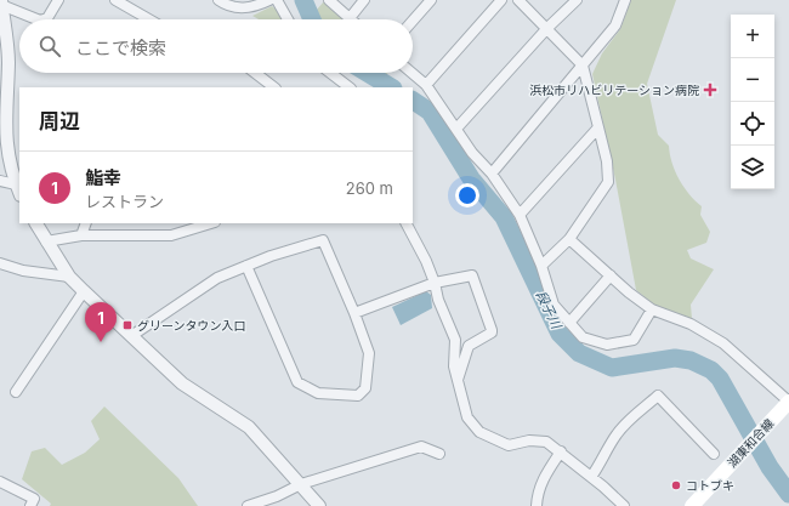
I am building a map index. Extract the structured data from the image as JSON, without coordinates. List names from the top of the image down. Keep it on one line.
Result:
{"streets":{"main road":["湖東和合線"]},"water":["段子川"],"places":{"health":["浜松市リハビリテーション病院"],"transit":["グリーンタウン入口"],"other":["コトブキ"]},"page":{"map_buttons":["+","−"],"search":"ここで検索","heading":"周辺","list":[{"mark":"1","name":"鮨幸","note":"レストラン","value":"260 m"}],"pins":"1"}}
